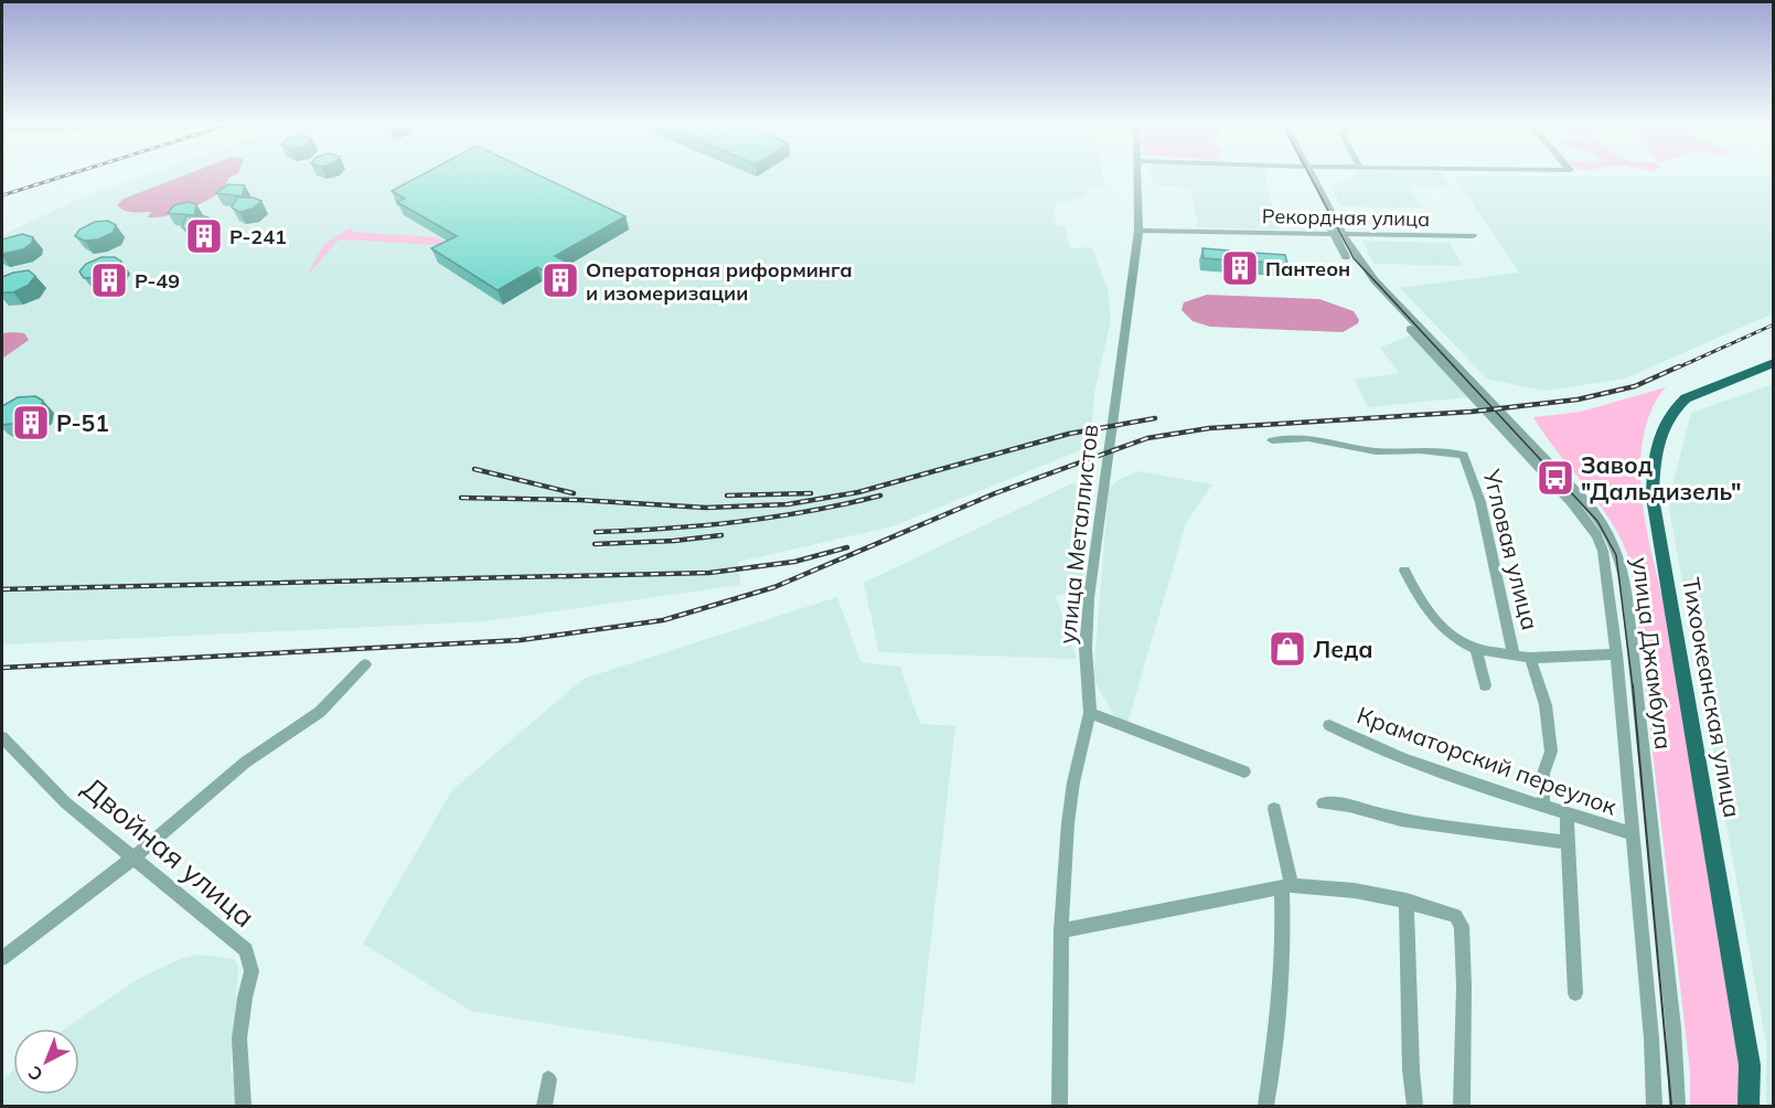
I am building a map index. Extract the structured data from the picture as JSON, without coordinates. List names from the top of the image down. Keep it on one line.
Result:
{"streets":{"main road":["Тихоокеанская улица"],"street":["Рекордная улица","улица Металлистов","Угловая улица","улица Джамбула","Краматорский переулок","Двойная улица"]},"crossings":[["Рекордная улица","улица Металлистов"],["Рекордная улица","улица Джамбула"],["Угловая улица","Краматорский переулок"],["улица Джамбула","Краматорский переулок"]],"places":{"building":["Р-241","Пантеон","Р-49","Операторная риформинга и изомеризации","Р-51"],"bus stop":["Завод \"Дальдизель\""],"shop":["Леда"]},"north":"bottom left"}
